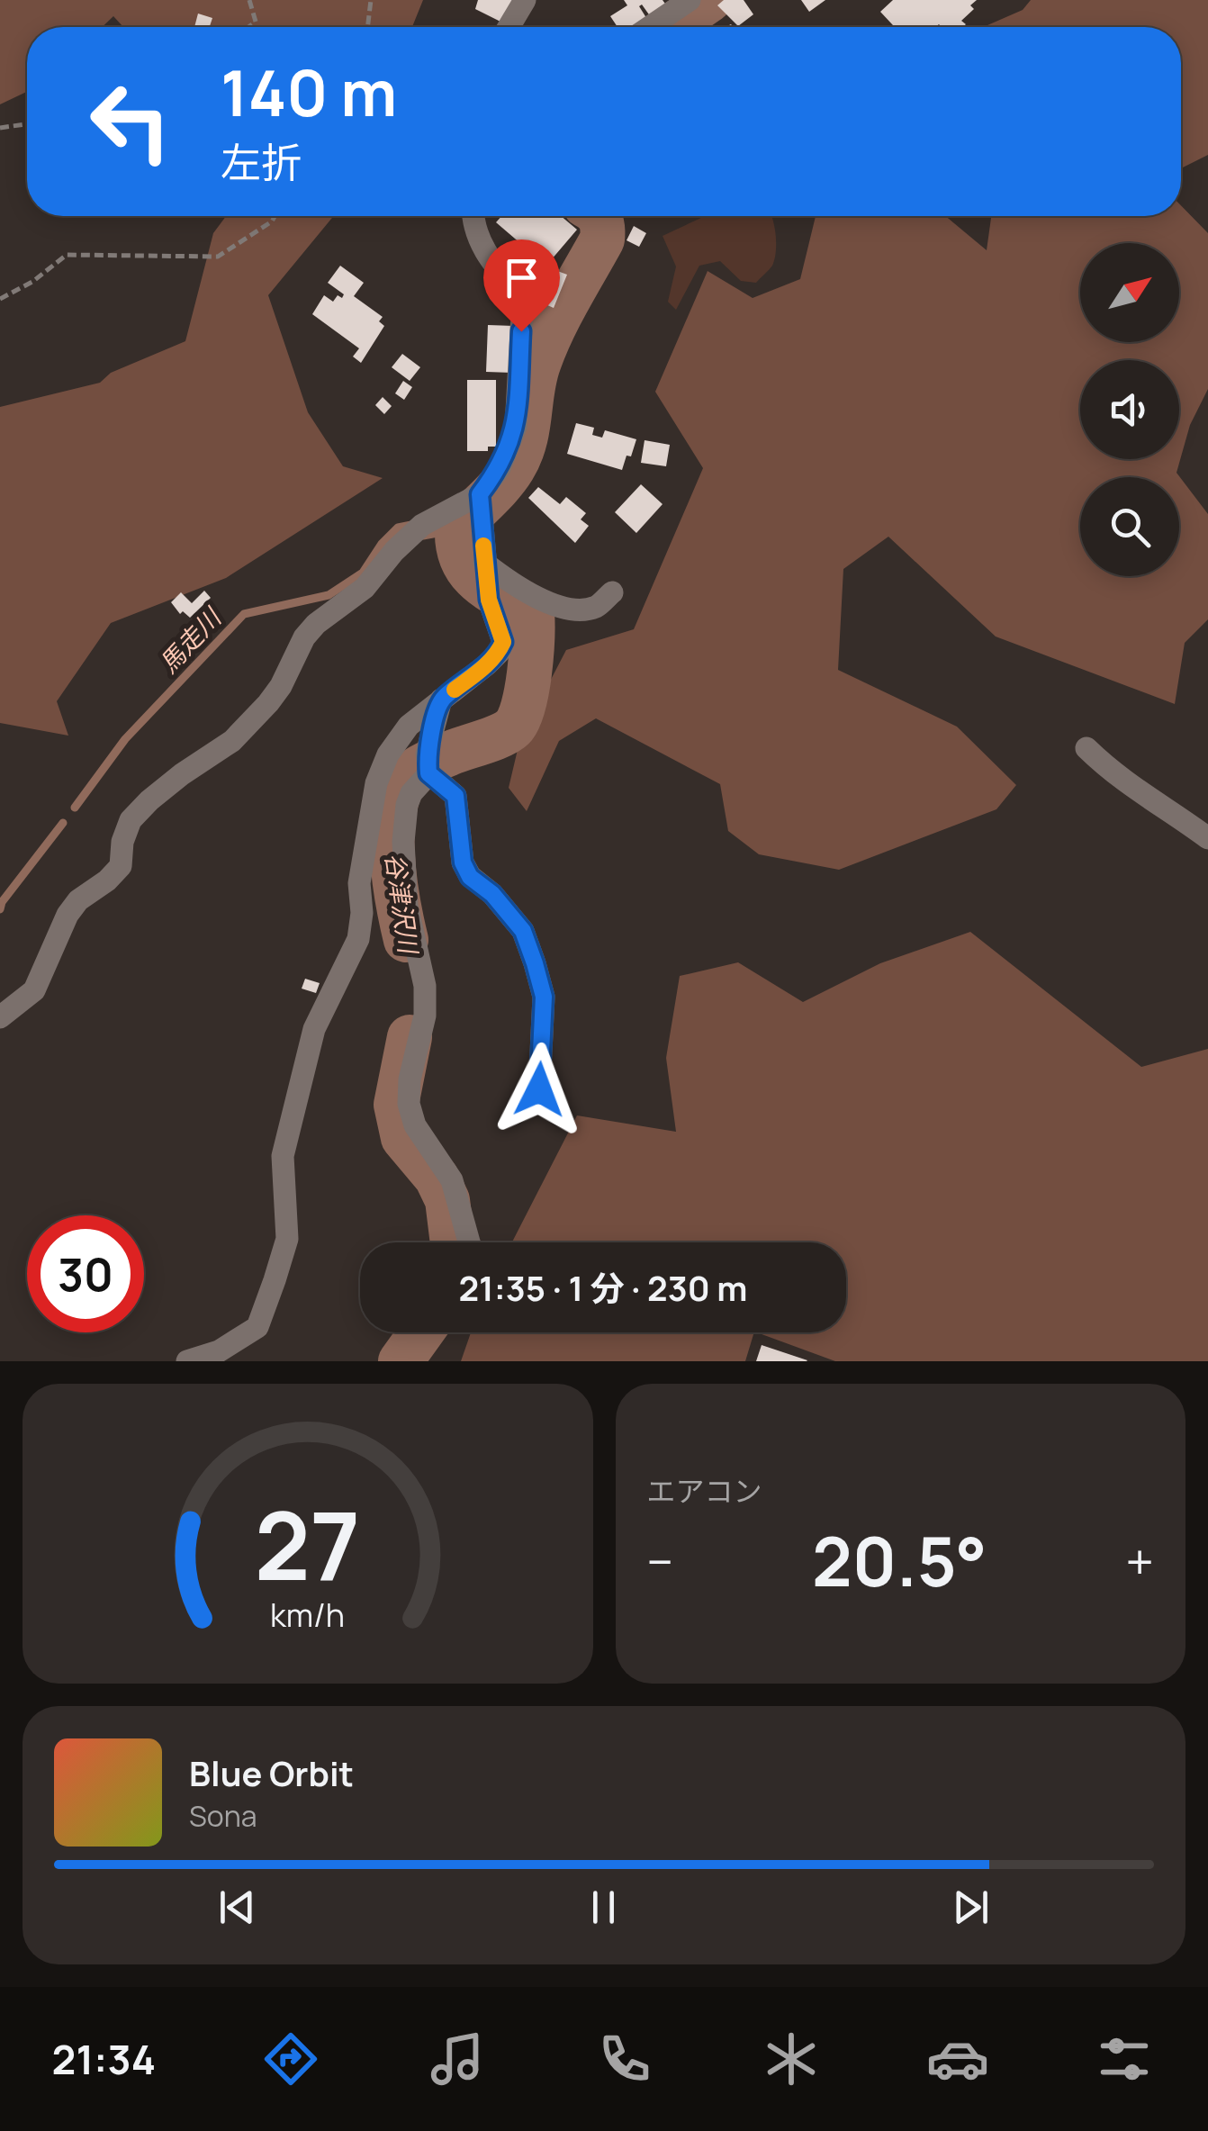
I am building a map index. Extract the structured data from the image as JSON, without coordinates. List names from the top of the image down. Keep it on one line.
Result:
{"water":["馬走川","谷津沢川"],"north":"top right","page":{"turn":["140 m","左折"],"limit":"30","trip":"21:35 · 1 分 · 230 m","tile":"エアコン","heat":["−","20.5°","+"],"song":["Blue Orbit","Sona"],"tabs":"21:34","gauge":["27","km/h"]}}
